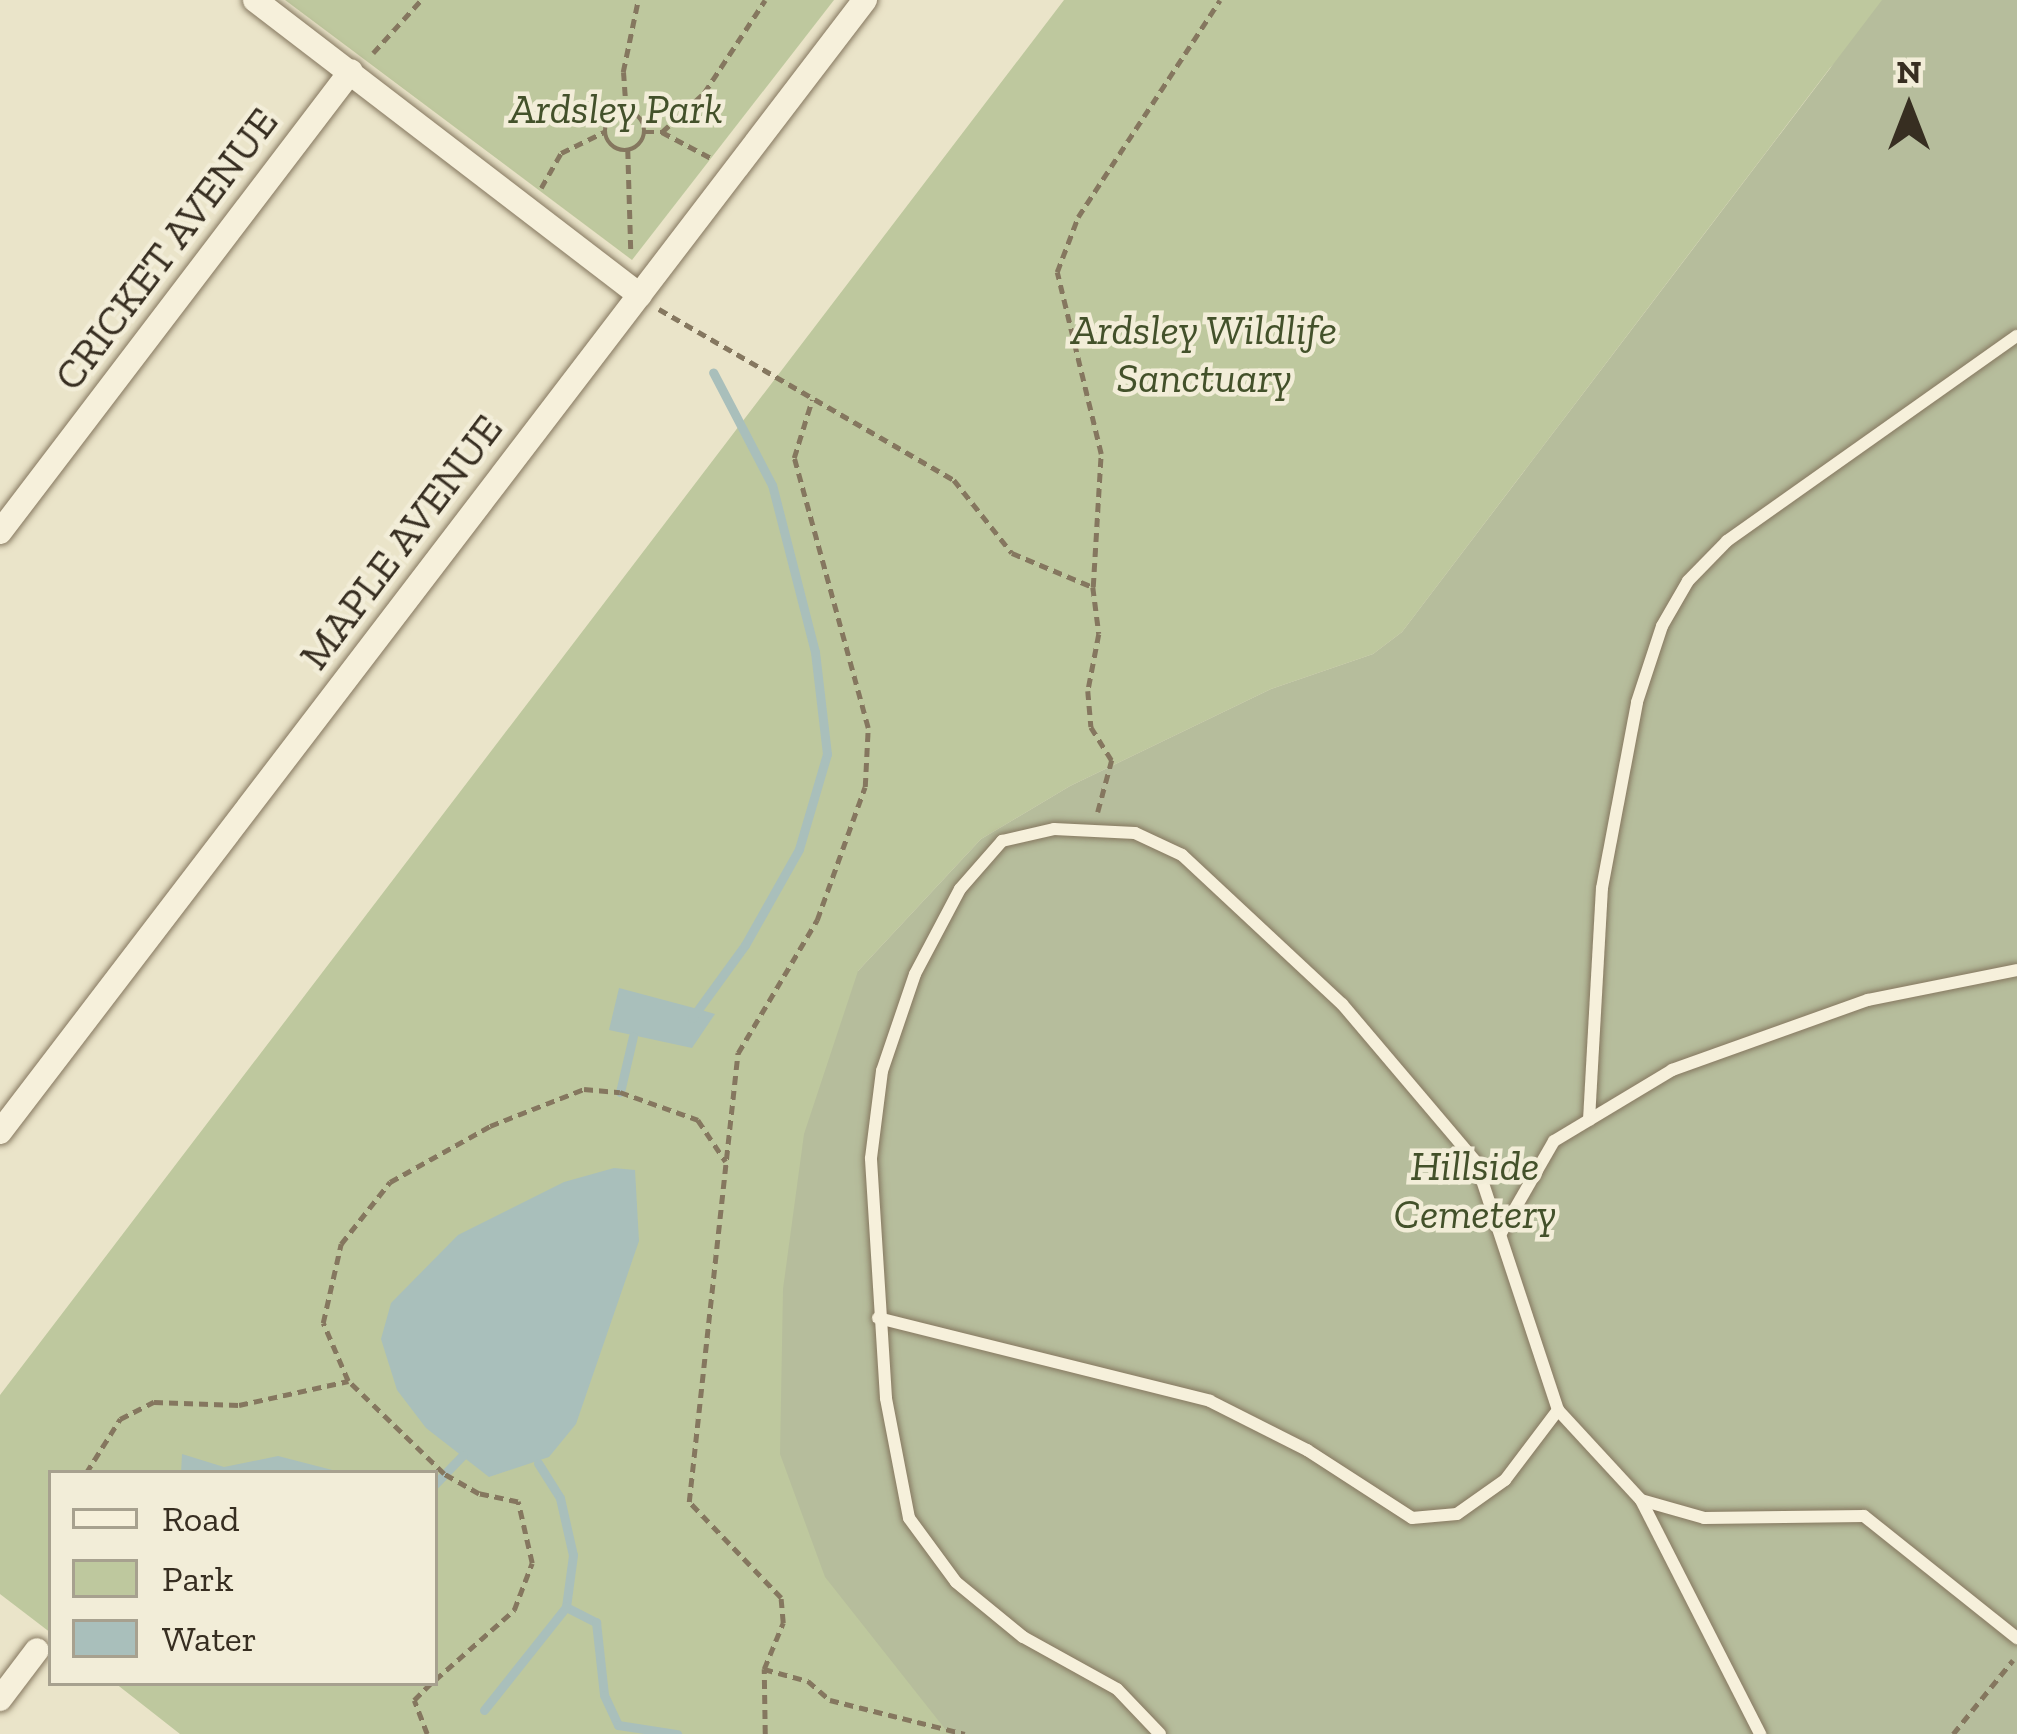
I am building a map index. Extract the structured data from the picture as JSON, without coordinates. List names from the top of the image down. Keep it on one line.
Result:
{"streets":{"street":["CRICKET AVENUE","MAPLE AVENUE"]},"parks":["Ardsley Park","Ardsley Wildlife Sanctuary","Hillside Cemetery"],"legend":["Road","Park","Water"],"north":"top"}
